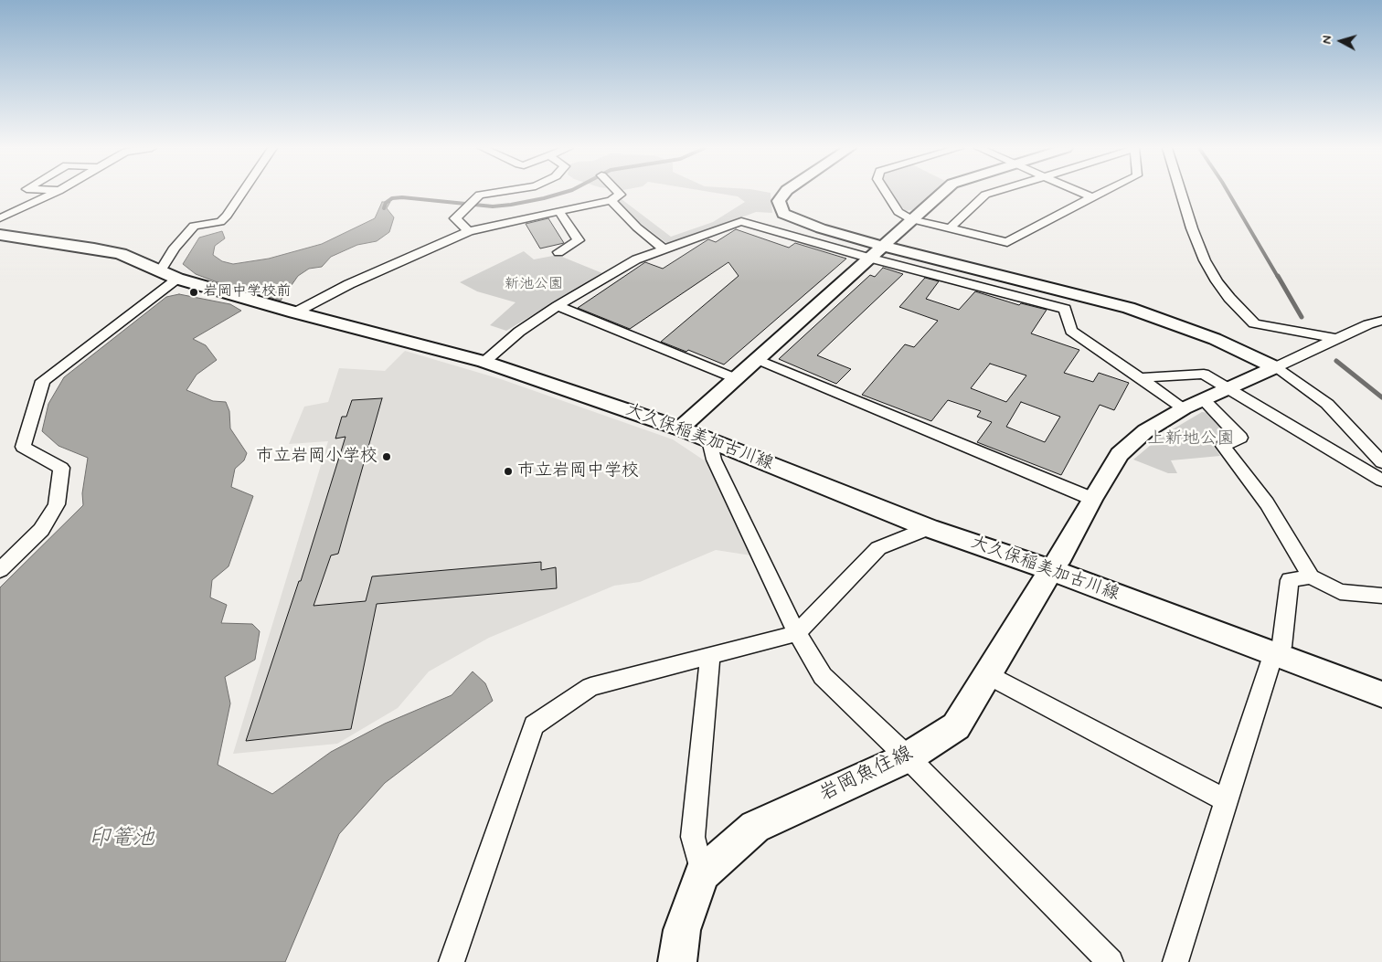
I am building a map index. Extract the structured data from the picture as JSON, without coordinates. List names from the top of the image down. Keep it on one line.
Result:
{"streets":{"main road":["大久保稲美加古川線","岩岡魚住線"]},"crossings":[["大久保稲美加古川線","岩岡魚住線"]],"water":["印篭池"],"parks":["新池公園","上新地公園"],"places":["岩岡中学校前","市立岩岡小学校","市立岩岡中学校"],"north":"left"}
